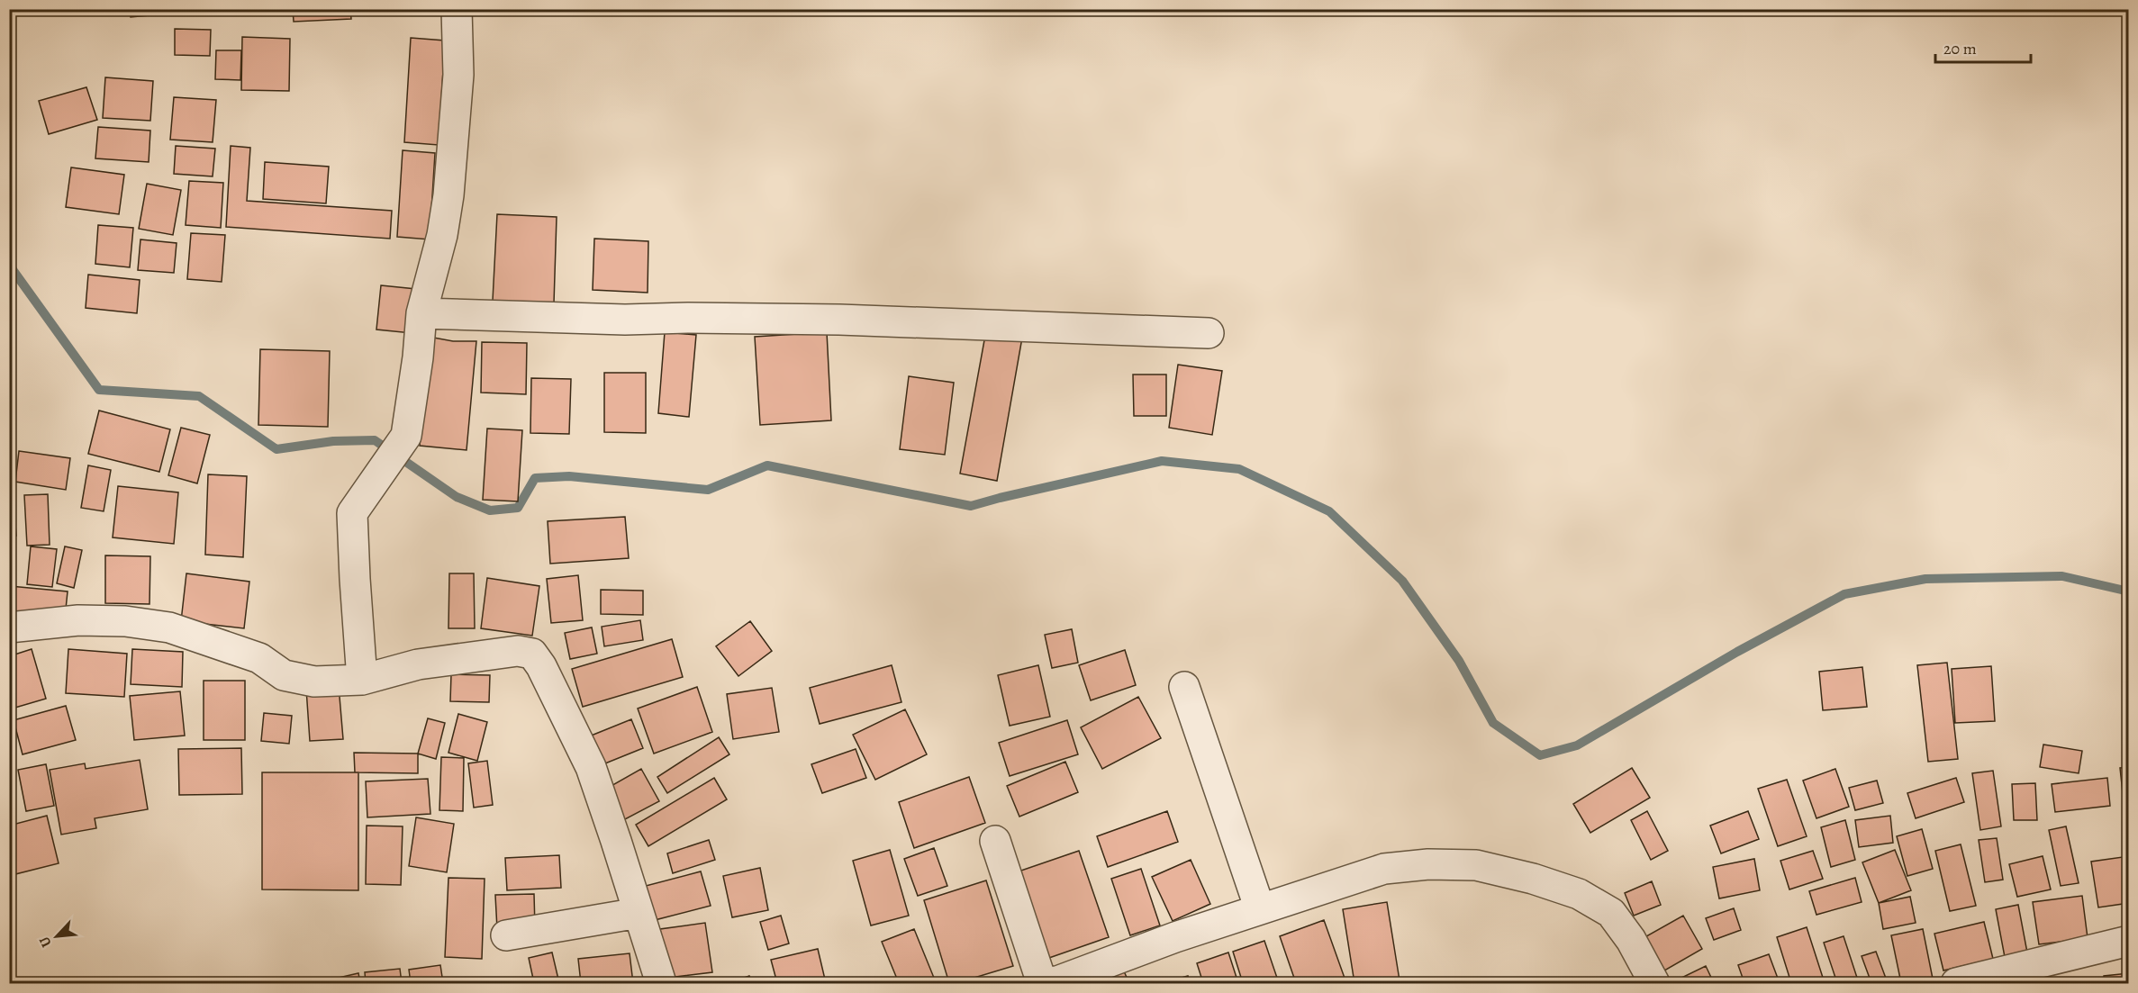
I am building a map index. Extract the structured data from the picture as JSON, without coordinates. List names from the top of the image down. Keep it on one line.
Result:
{"scale_bar":"20 m","north":"bottom left"}
